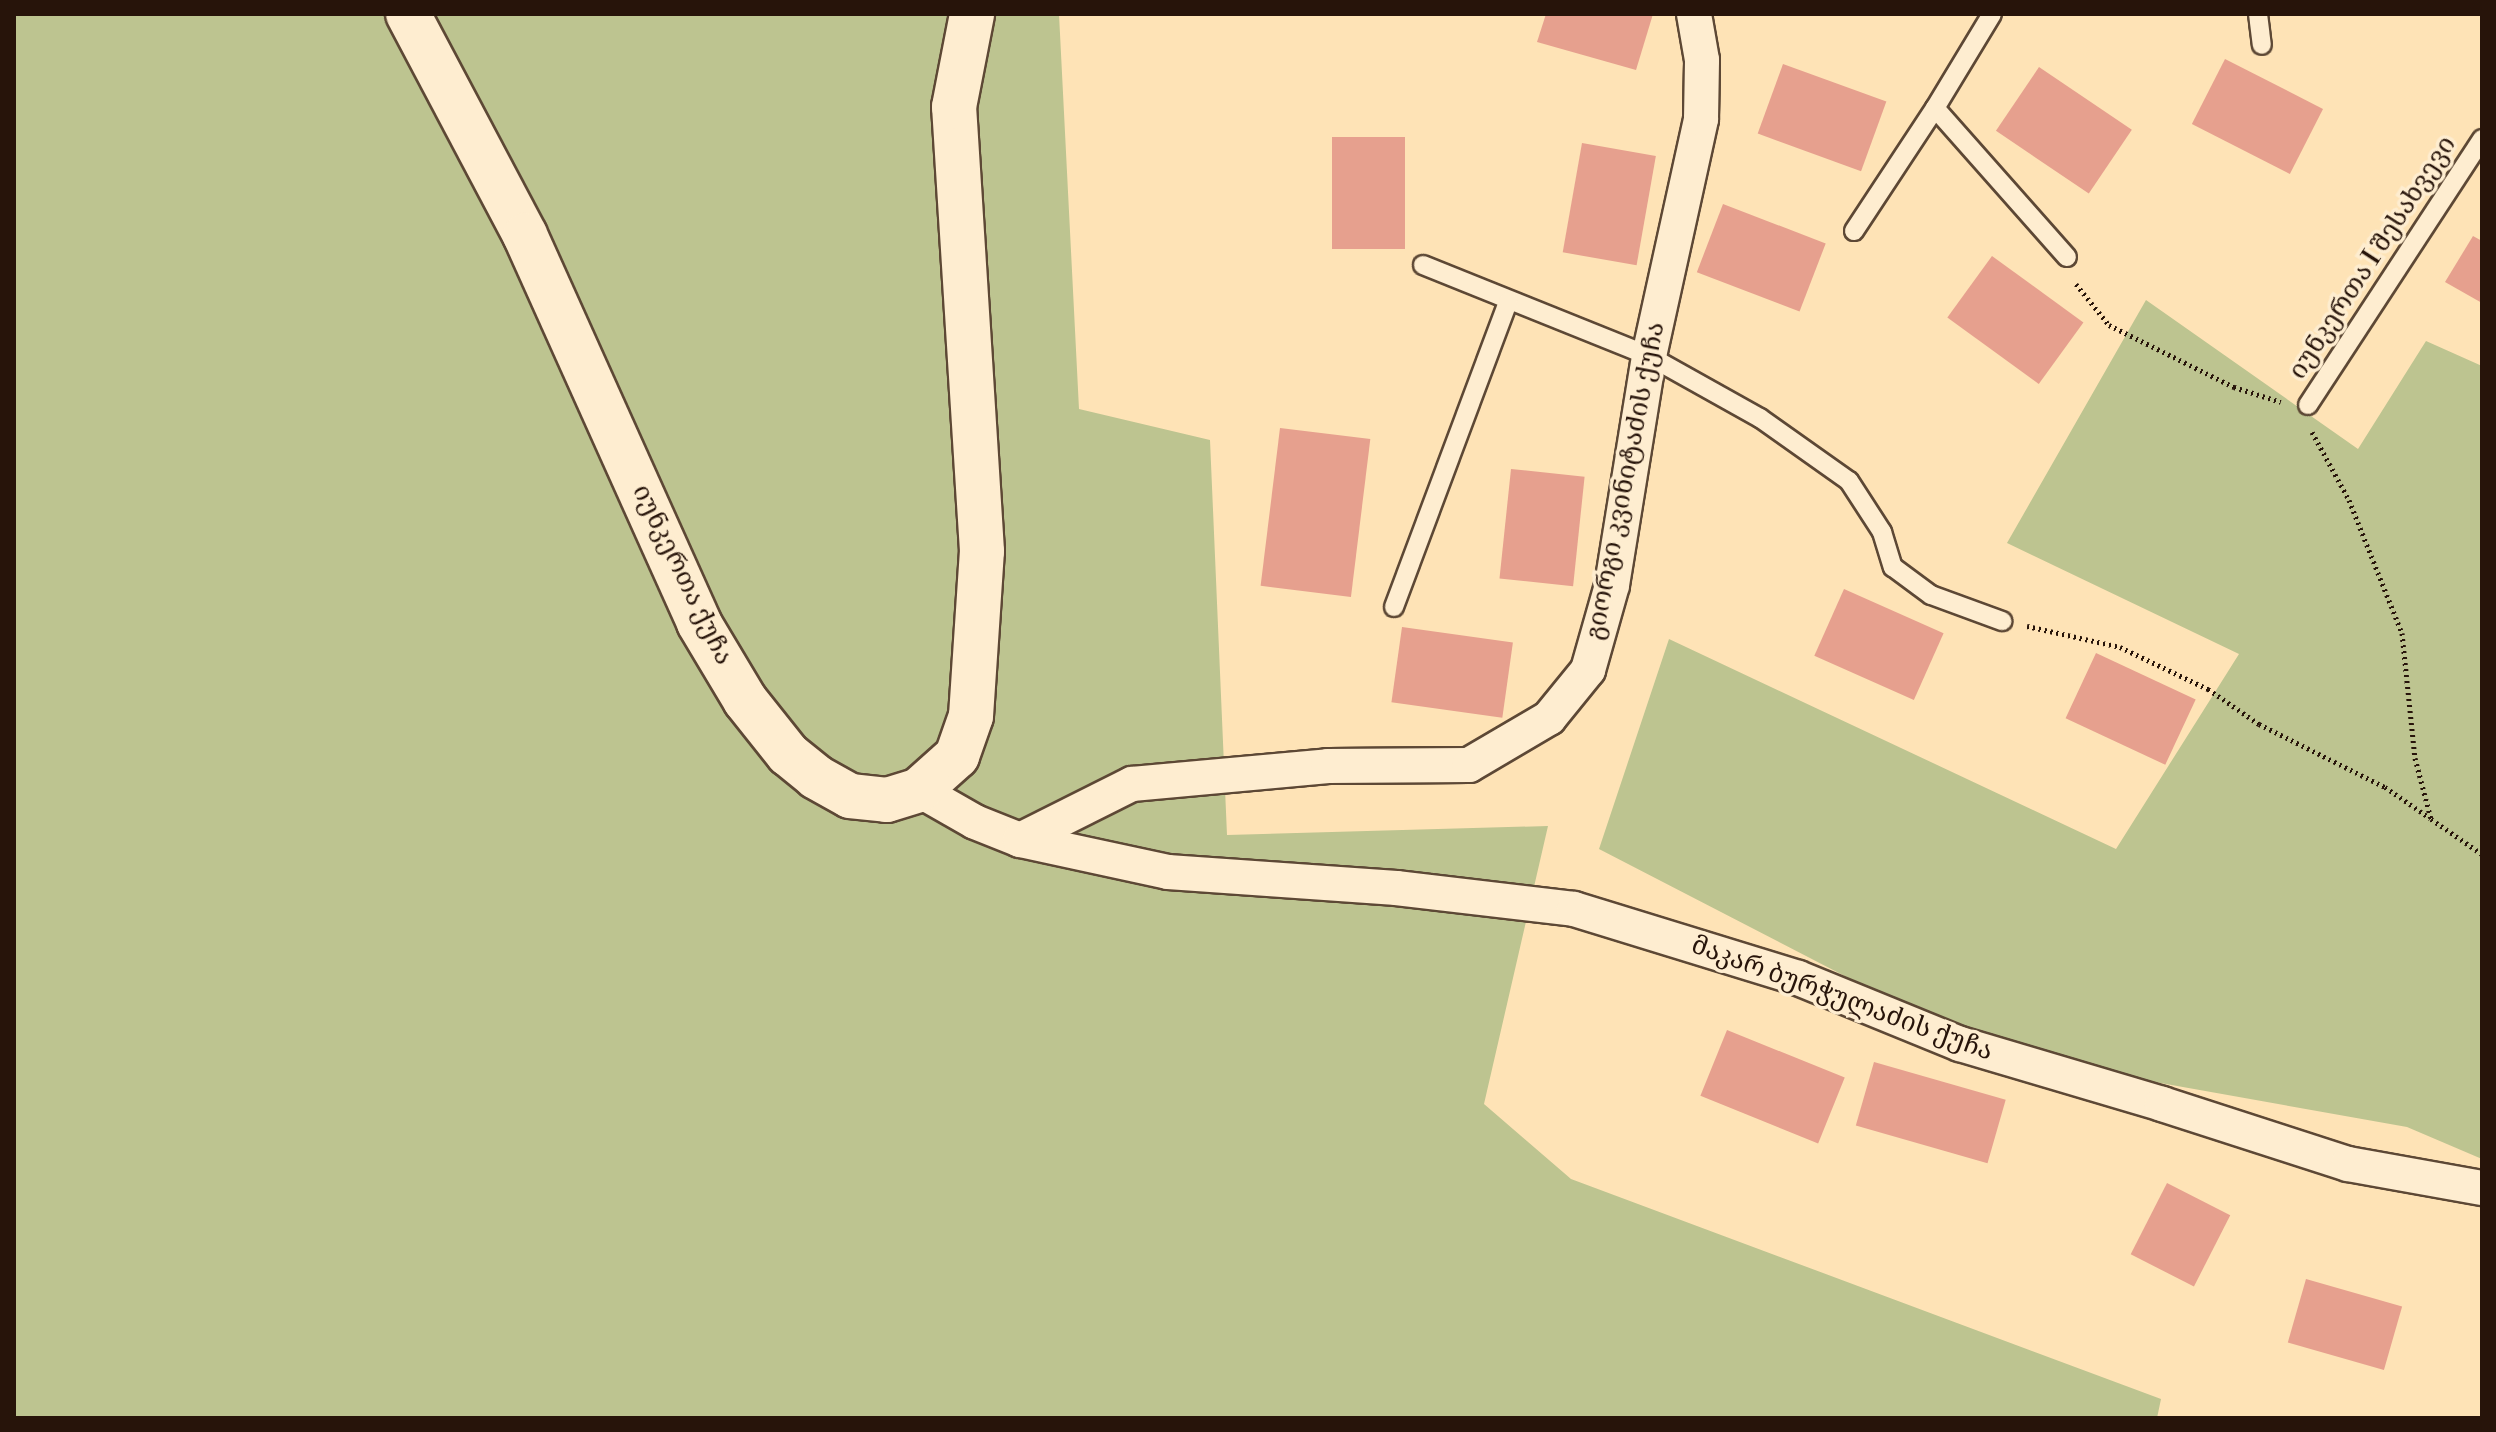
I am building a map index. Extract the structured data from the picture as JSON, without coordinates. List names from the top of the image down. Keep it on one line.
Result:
{"streets":{"main road":["იუნკერთა ქუჩა"],"street":["გიორგი კვინიტაძის ქუჩა","მაკარ ბურჭულაძის ქუჩა"],"lane":["იუნკერთა I შესახვევი"]},"crossings":[["გიორგი კვინიტაძის ქუჩა","მაკარ ბურჭულაძის ქუჩა"],["იუნკერთა ქუჩა","მაკარ ბურჭულაძის ქუჩა"]]}
